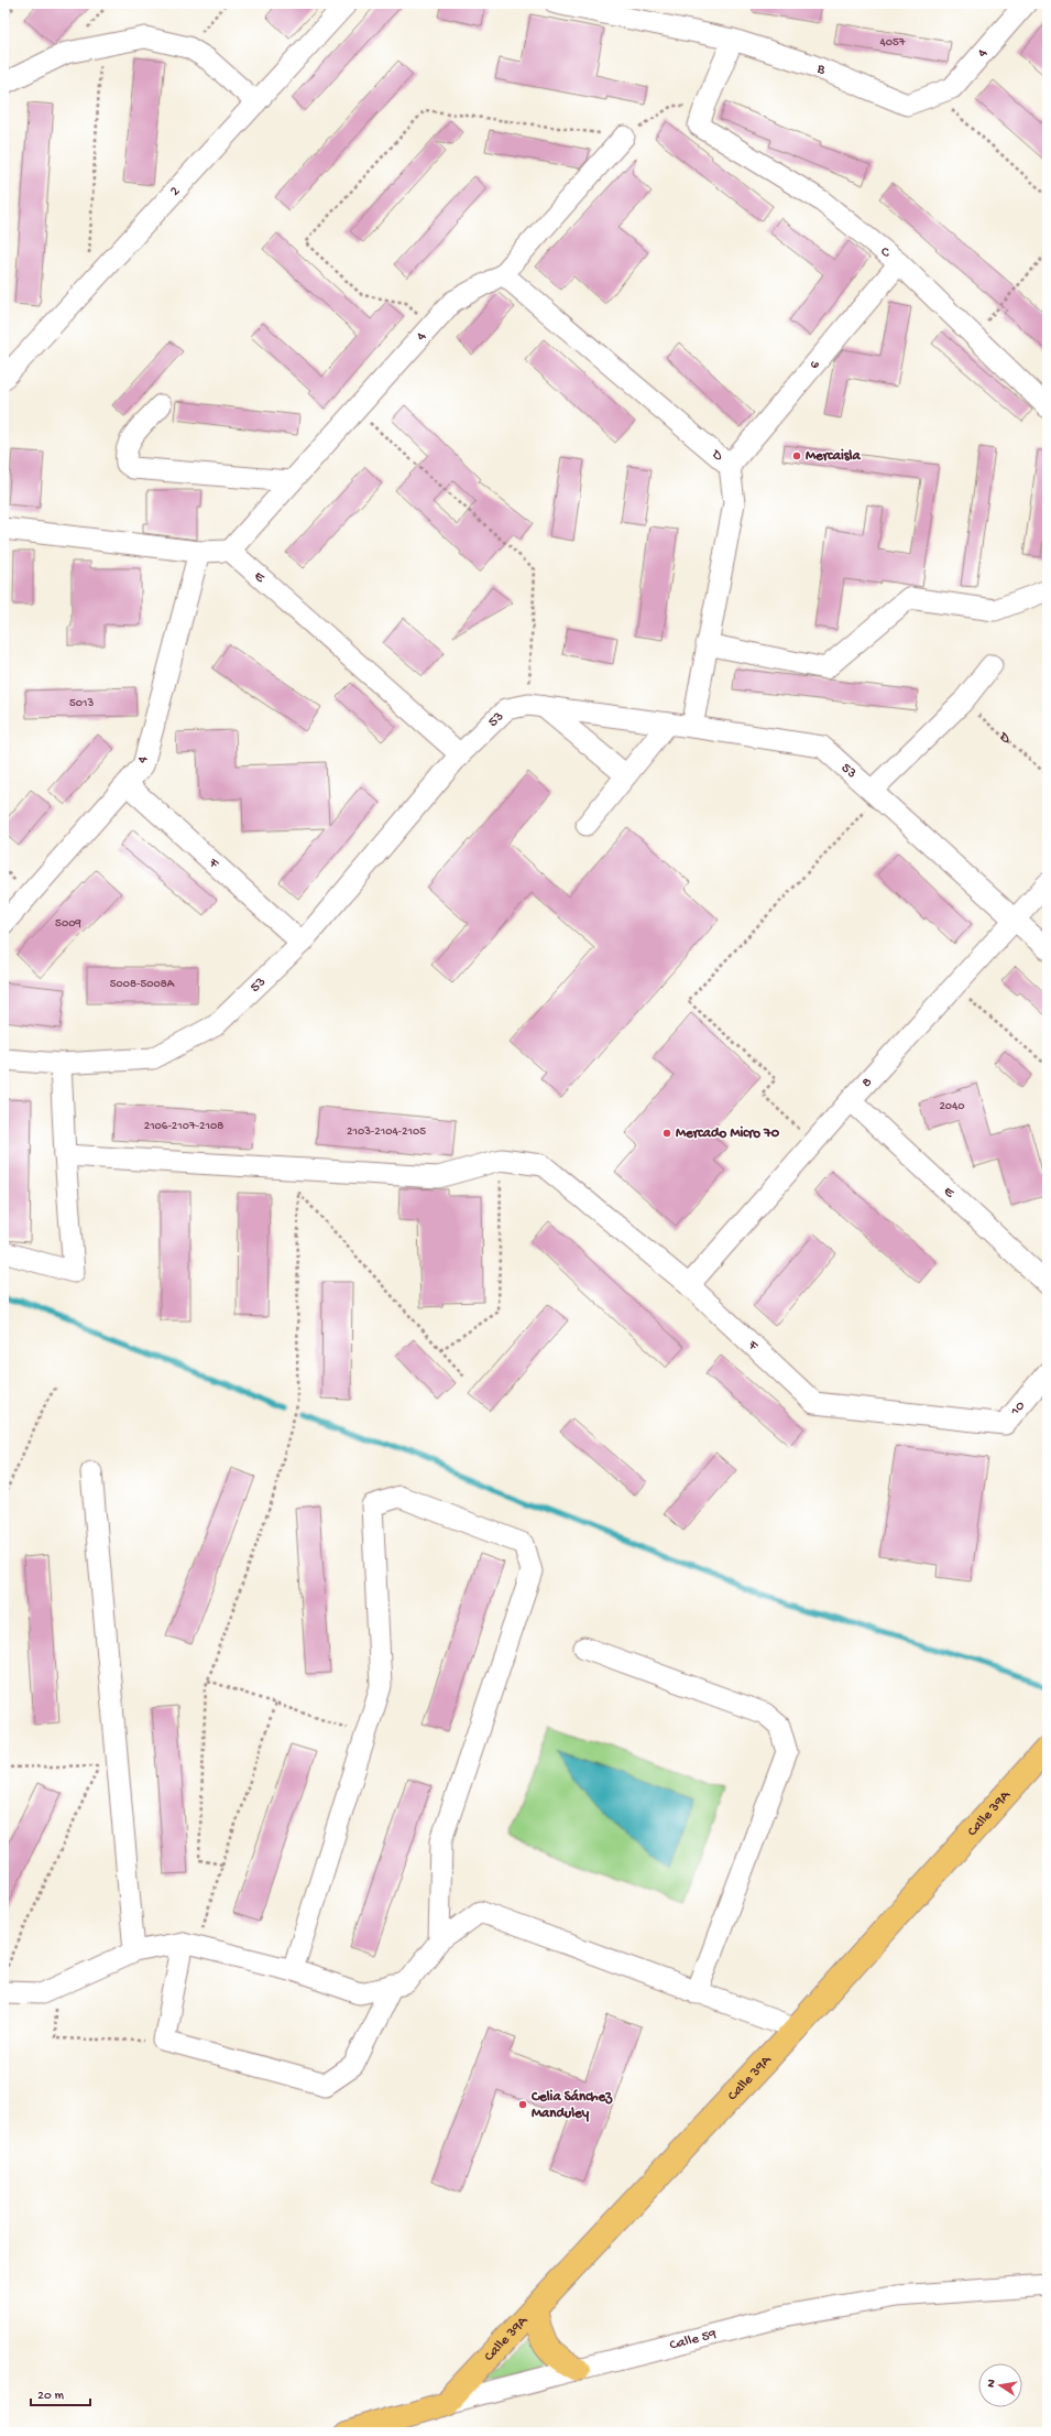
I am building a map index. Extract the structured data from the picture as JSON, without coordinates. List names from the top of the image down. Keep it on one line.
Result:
{"streets":{"main road":["Calle 39A","Calle 59"],"street":["4","B","2","C","6","D","E","53","F","8","10"]},"crossings":[["4","B"],["4","D"],["4","E"],["4","F"],["C","6"],["6","D"],["D","53"],["E","53"],["E","8"],["53","F"],["53","8"],["F","8"],["F","10"],["Calle 39A","Calle 59"]],"places":["Mercaisla","Mercado Micro 70","Celia Sánchez Manduley"],"house_numbers":["4057","5013","5009","5008-5008A","2040","2106-2107-2108","2103-2104-2105"],"scale_bar":"20 m","north":"left"}
